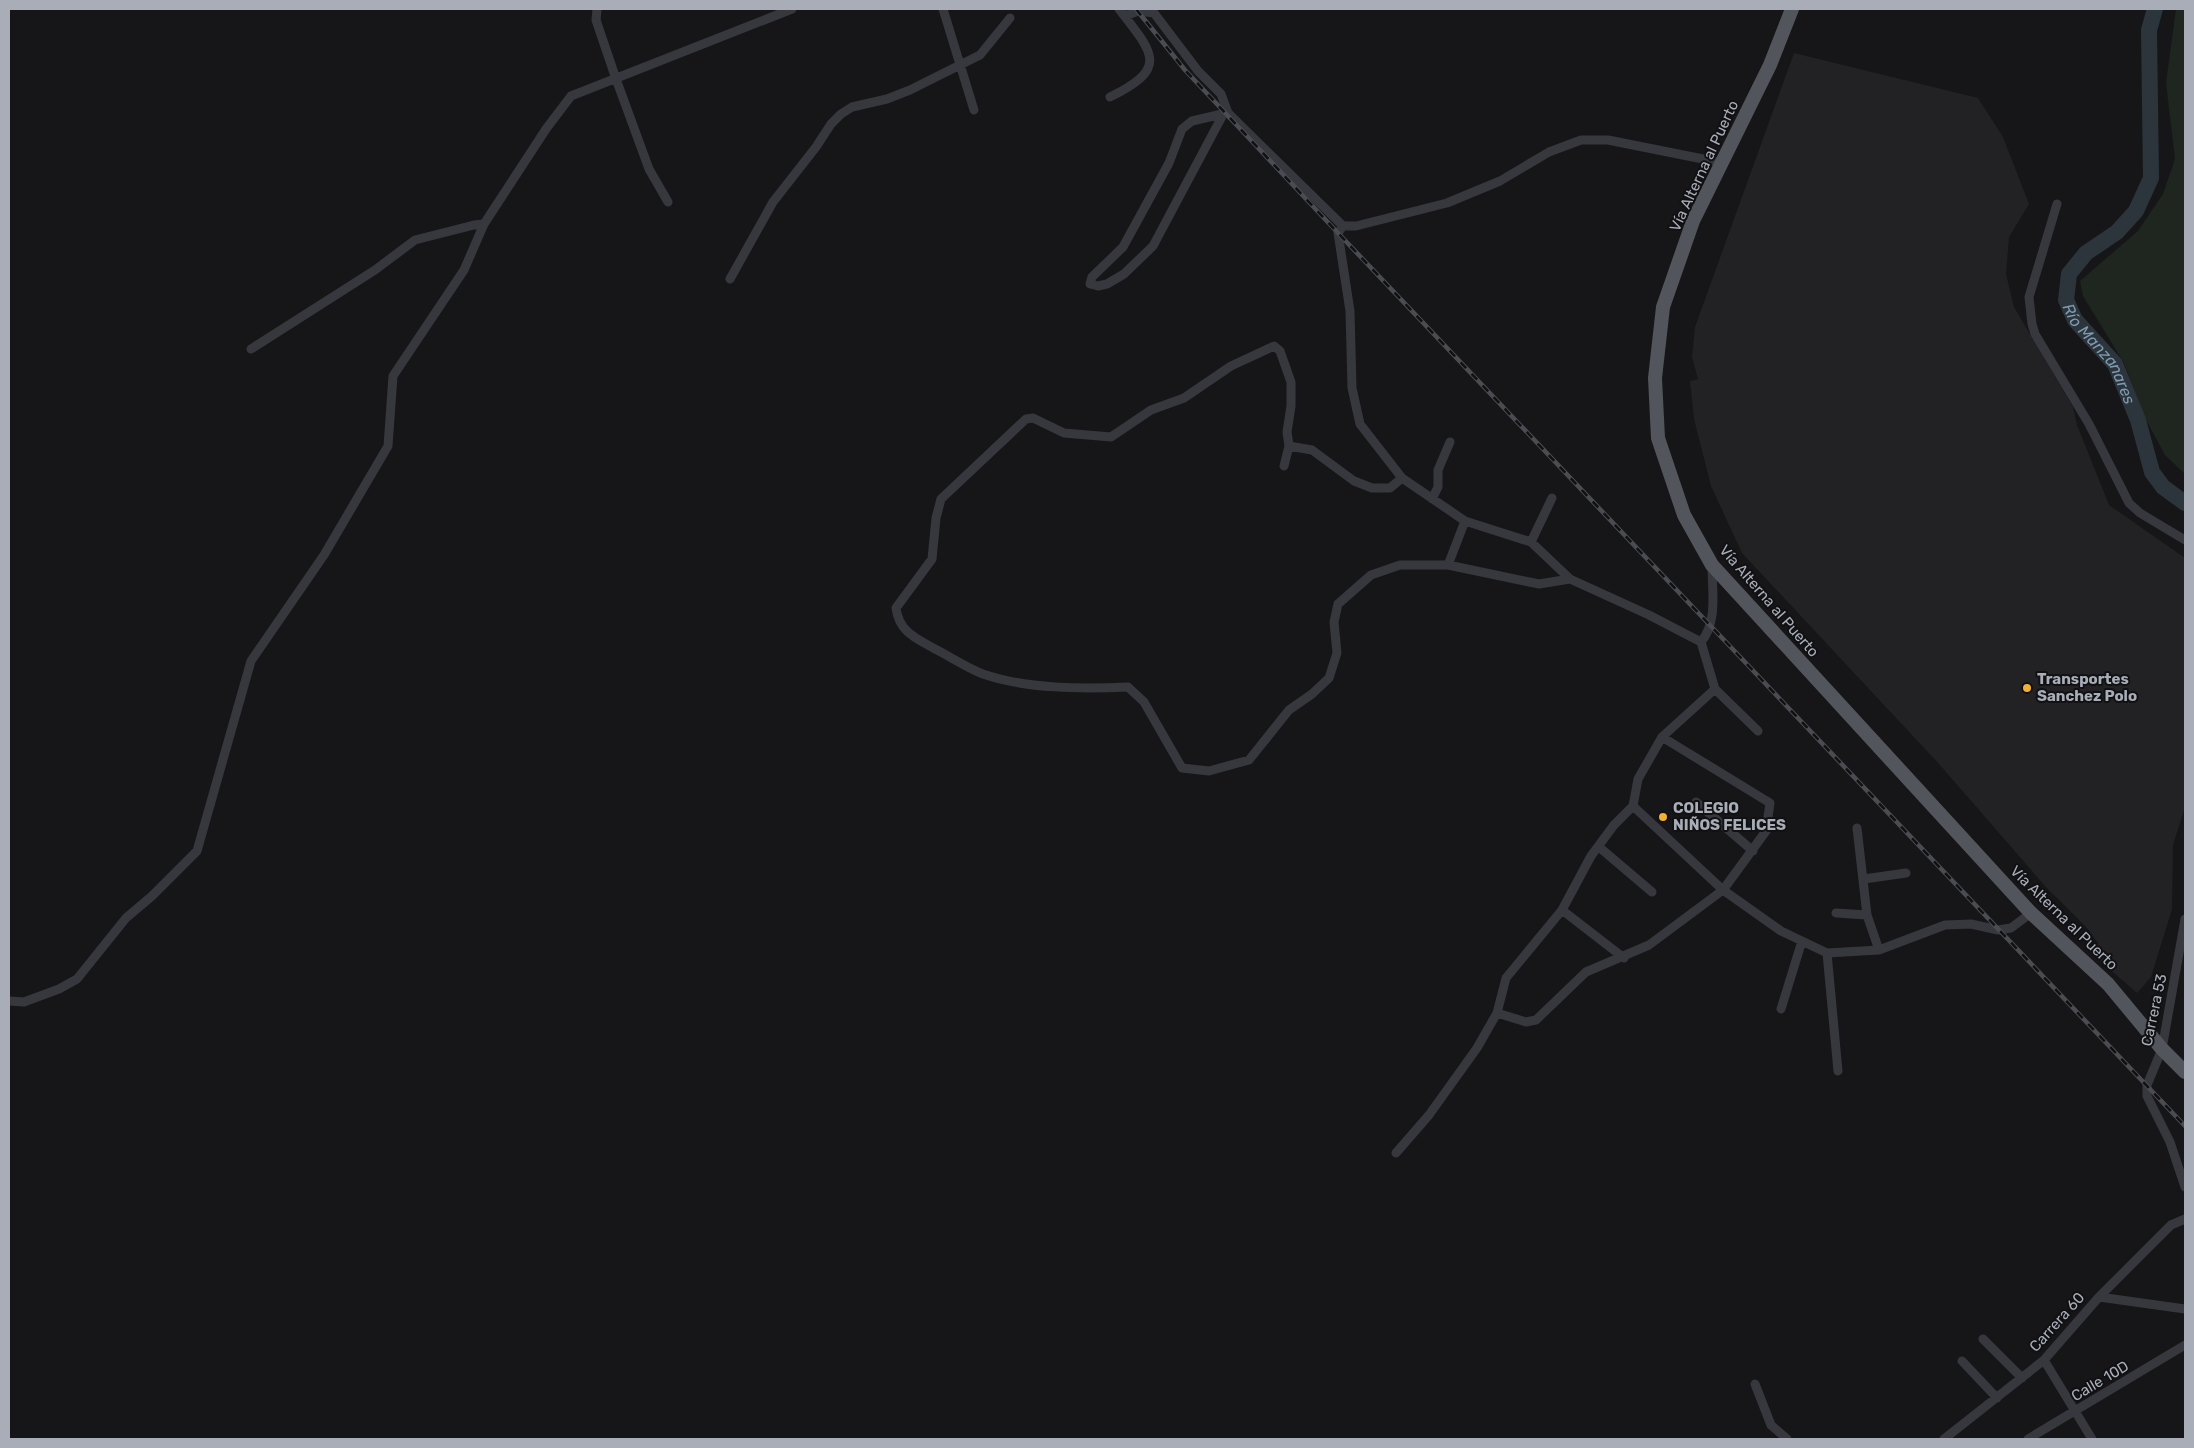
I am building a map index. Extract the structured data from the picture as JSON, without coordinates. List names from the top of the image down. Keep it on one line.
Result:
{"streets":{"main road":["Vía Alterna al Puerto"],"street":["Carrera 53","Carrera 60","Calle 10D"]},"crossings":[["Vía Alterna al Puerto","Carrera 53"]],"water":["Río Manzanares"],"places":["Transportes Sanchez Polo","COLEGIO NIÑOS FELICES"]}
